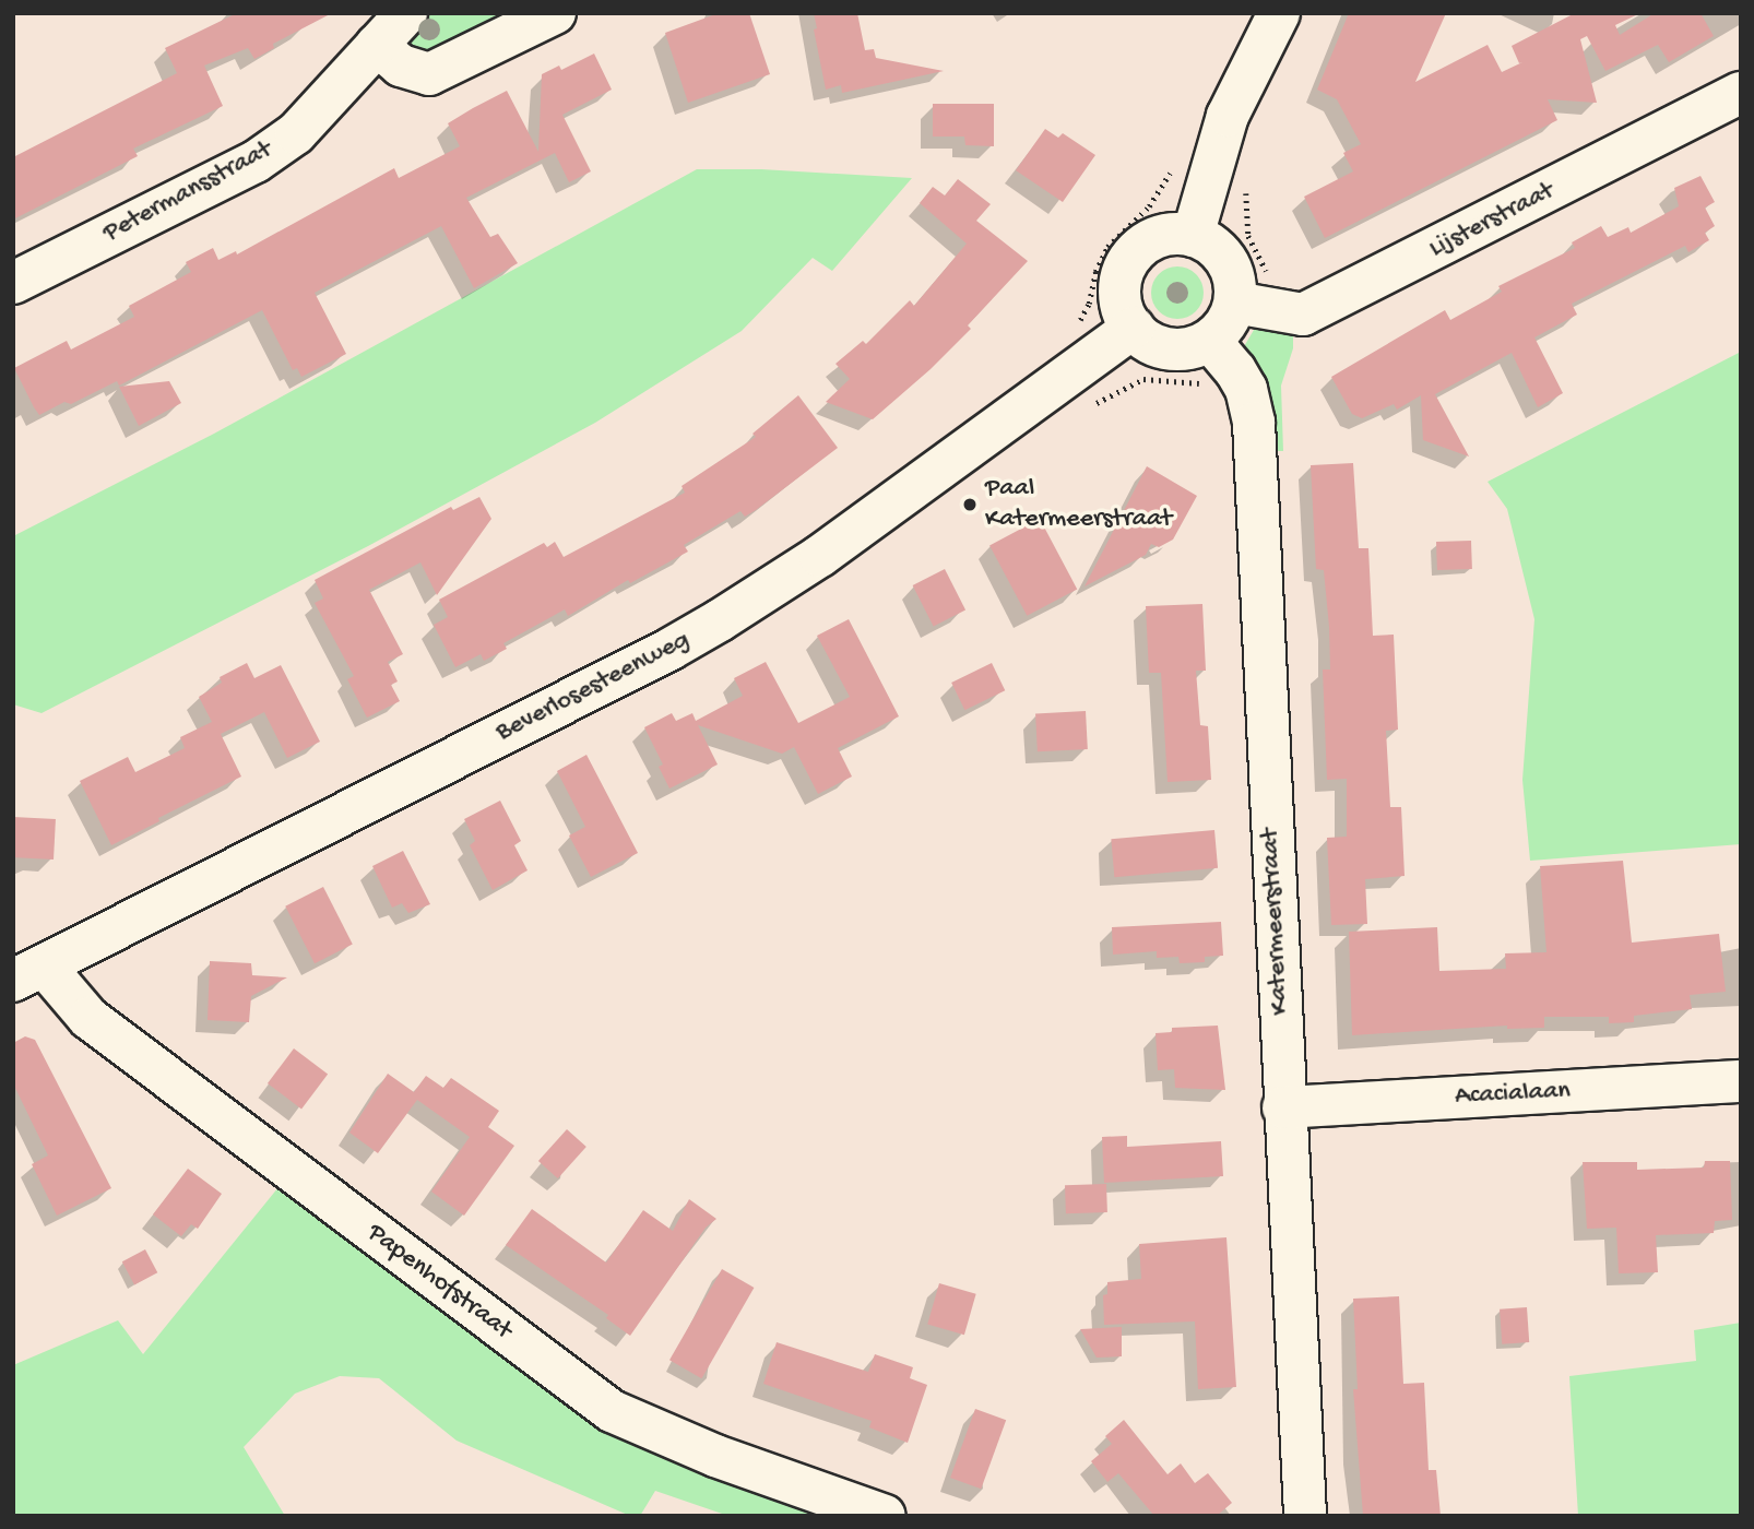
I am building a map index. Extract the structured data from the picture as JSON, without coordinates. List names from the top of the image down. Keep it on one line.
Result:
{"streets":{"street":["Petermansstraat","Lijsterstraat","Beverlosesteenweg","Katermeerstraat","Acacialaan","Papenhofstraat"]},"crossings":[["Lijsterstraat","Beverlosesteenweg"],["Lijsterstraat","Katermeerstraat"],["Beverlosesteenweg","Katermeerstraat"],["Beverlosesteenweg","Papenhofstraat"],["Katermeerstraat","Acacialaan"]],"places":["Paal Katermeerstraat"]}
